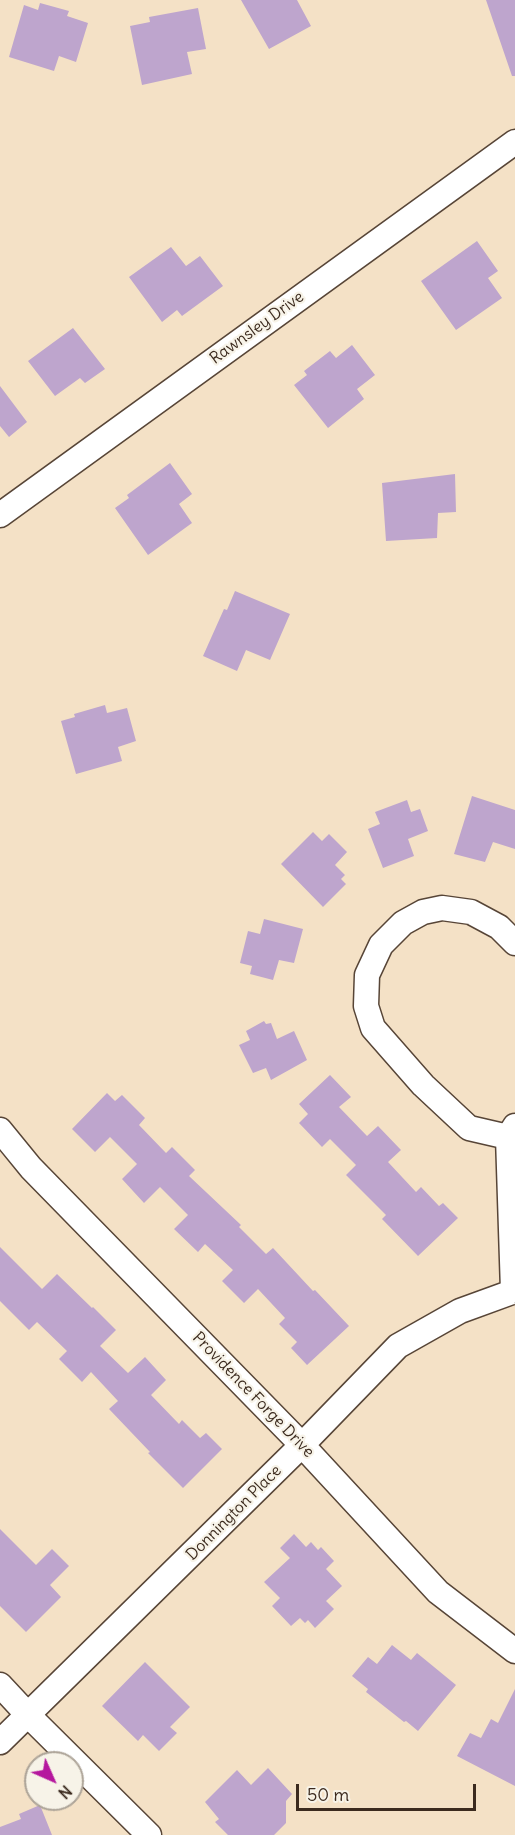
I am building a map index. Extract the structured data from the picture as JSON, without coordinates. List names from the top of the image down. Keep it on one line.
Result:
{"streets":{"street":["Rawnsley Drive","Providence Forge Drive","Donnington Place"]},"crossings":[["Providence Forge Drive","Donnington Place"]],"scale_bar":"50 m","north":"bottom right"}
